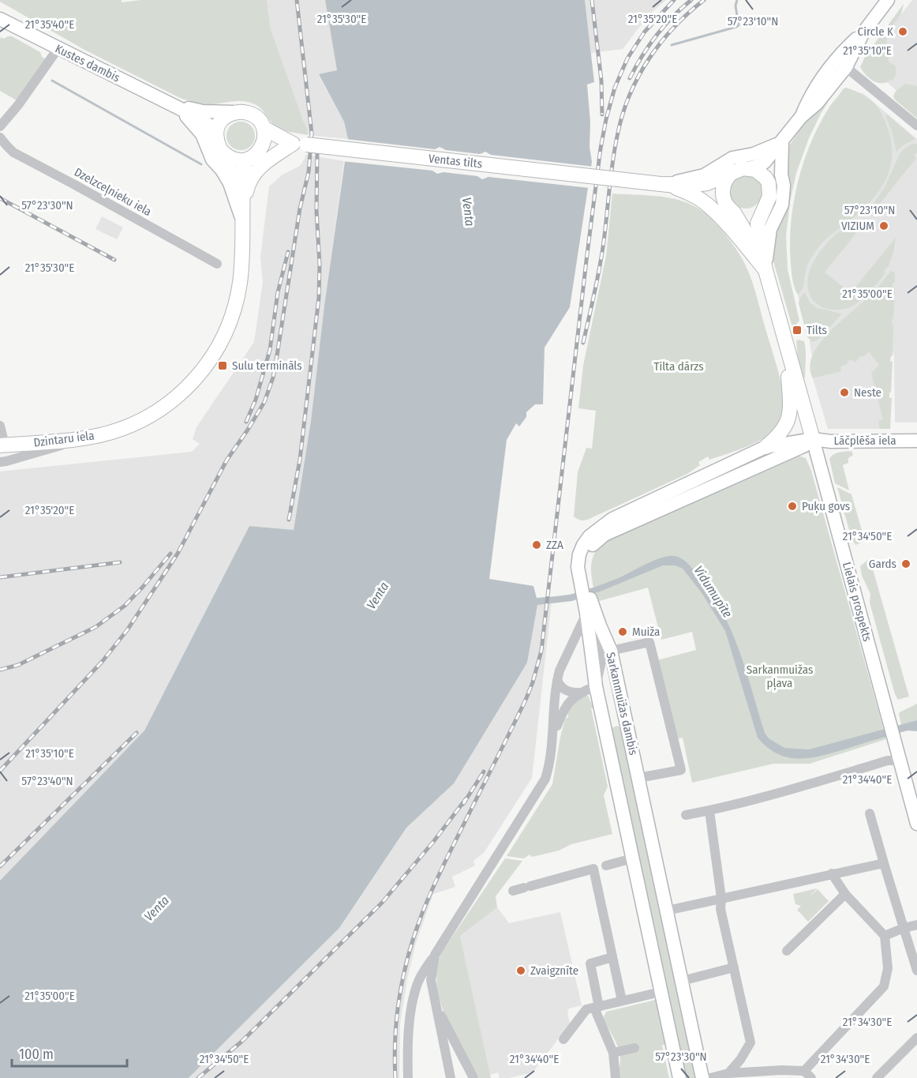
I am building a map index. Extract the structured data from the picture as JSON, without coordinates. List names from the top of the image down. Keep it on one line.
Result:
{"streets":{"highway":["Ventas tilts","Dzintaru iela","Lielais prospekts"],"main road":["Kustes dambis","Lāčplēša iela","Sarkanmuižas dambis"],"street":["Dzelzceļnieku iela"]},"crossings":[["Lāčplēša iela","Lielais prospekts"],["Lāčplēša iela","Sarkanmuižas dambis"],["Lielais prospekts","Sarkanmuižas dambis"]],"water":["Venta","Vidumupīte"],"parks":["Tilta dārzs","Sarkanmuižas pļava"],"places":{"other":["Circle K","VIZIUM","Neste","Puķu govs","ZZA","Gards","Muiža","Zvaigznīte"],"transit":["Tilts","Sulu termināls"]},"scale_bar":"100 m","coordinates":["21°35'30\"E","21°35'20\"E","57°23'10\"N","21°35'40\"E","21°35'10\"E","57°23'30\"N","21°35'00\"E","21°34'50\"E","21°34'40\"E","57°23'40\"N","21°34'30\"E"]}
